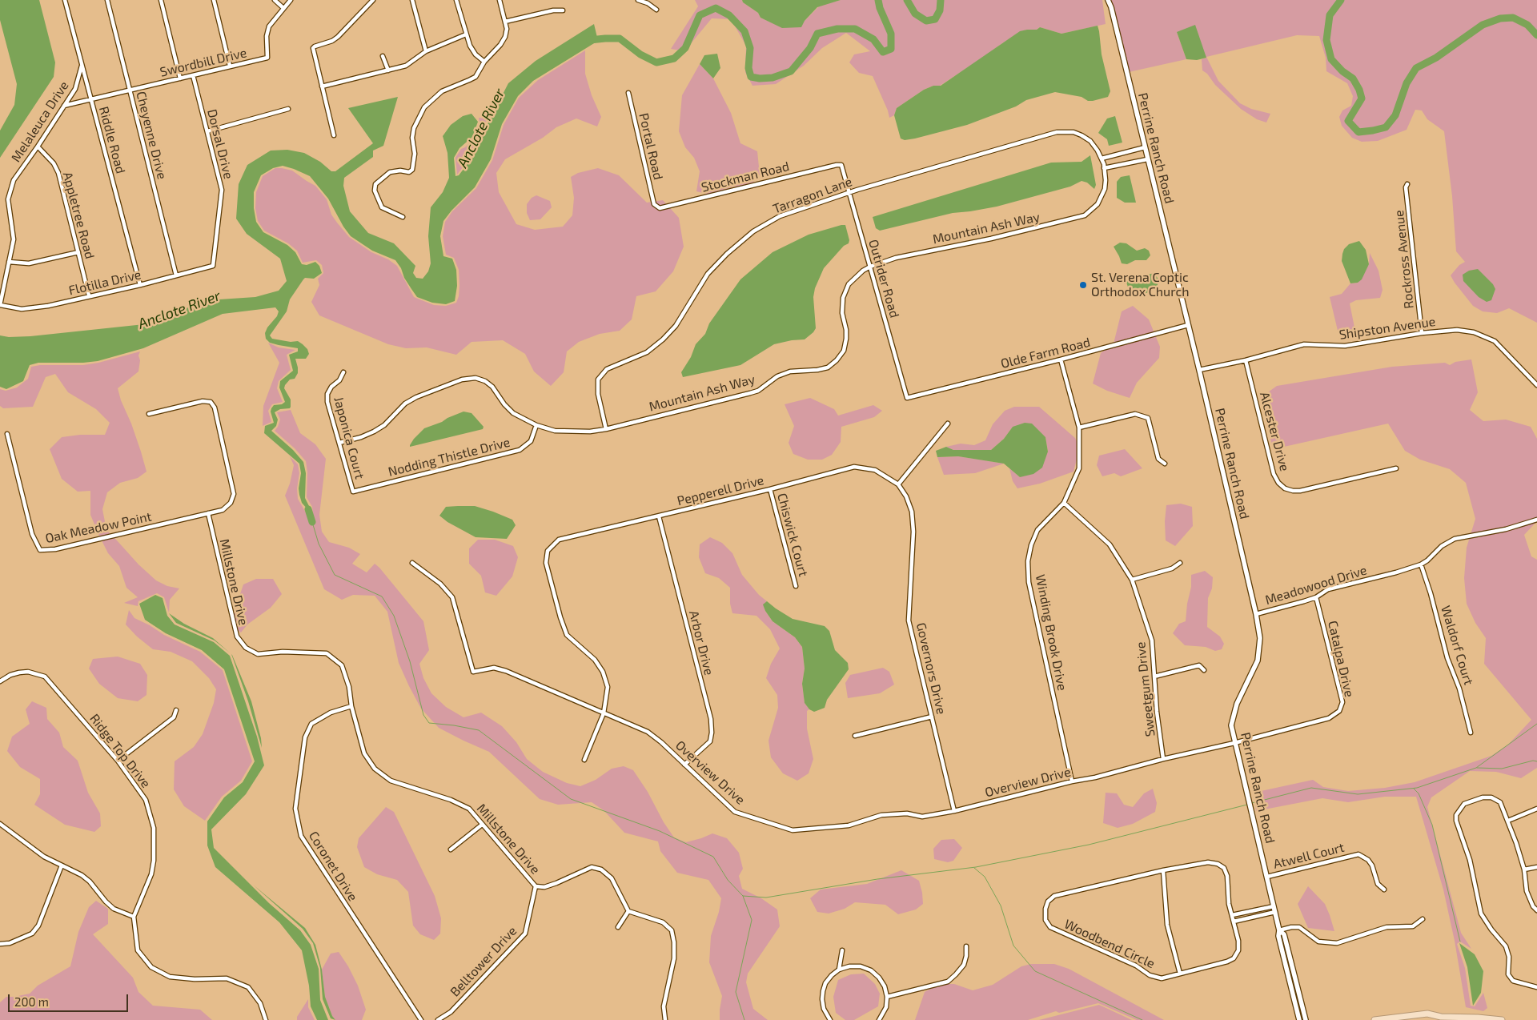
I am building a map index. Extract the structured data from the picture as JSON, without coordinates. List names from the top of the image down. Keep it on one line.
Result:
{"streets":{"street":["Swordbill Drive","Melaleuca Drive","Cheyenne Drive","Riddle Road","Dorsal Drive","Portal Road","Perrine Ranch Road","Stockman Road","Tarragon Lane","Appletree Road","Mountain Ash Way","Rockross Avenue","Outrider Road","Flotilla Drive","Shipston Avenue","Olde Farm Road","Alcester Drive","Japonica Court","Nodding Thistle Drive","Pepperell Drive","Oak Meadow Point","Chiswick Court","Millstone Drive","Meadowood Drive","Winding Brook Drive","Arbor Drive","Waldorf Court","Catalpa Drive","Governors Drive","Sweetgum Drive","Ridge Top Drive","Overview Drive","Atwell Court","Coronet Drive","Woodbend Circle","Belltower Drive"]},"crossings":[["Swordbill Drive","Melaleuca Drive"],["Swordbill Drive","Cheyenne Drive"],["Swordbill Drive","Riddle Road"],["Swordbill Drive","Dorsal Drive"],["Melaleuca Drive","Riddle Road"],["Melaleuca Drive","Appletree Road"],["Melaleuca Drive","Flotilla Drive"],["Cheyenne Drive","Flotilla Drive"],["Riddle Road","Flotilla Drive"],["Dorsal Drive","Flotilla Drive"],["Portal Road","Stockman Road"],["Perrine Ranch Road","Shipston Avenue"],["Perrine Ranch Road","Olde Farm Road"],["Perrine Ranch Road","Meadowood Drive"],["Perrine Ranch Road","Catalpa Drive"],["Perrine Ranch Road","Overview Drive"],["Perrine Ranch Road","Atwell Court"],["Stockman Road","Outrider Road"],["Tarragon Lane","Mountain Ash Way"],["Tarragon Lane","Outrider Road"],["Appletree Road","Flotilla Drive"],["Mountain Ash Way","Outrider Road"],["Mountain Ash Way","Japonica Court"],["Mountain Ash Way","Nodding Thistle Drive"],["Rockross Avenue","Shipston Avenue"],["Outrider Road","Olde Farm Road"],["Shipston Avenue","Alcester Drive"],["Olde Farm Road","Winding Brook Drive"],["Japonica Court","Nodding Thistle Drive"],["Pepperell Drive","Chiswick Court"],["Pepperell Drive","Arbor Drive"],["Pepperell Drive","Governors Drive"],["Pepperell Drive","Overview Drive"],["Oak Meadow Point","Millstone Drive"],["Millstone Drive","Coronet Drive"],["Millstone Drive","Belltower Drive"],["Meadowood Drive","Waldorf Court"],["Meadowood Drive","Catalpa Drive"],["Winding Brook Drive","Sweetgum Drive"],["Winding Brook Drive","Overview Drive"],["Arbor Drive","Overview Drive"],["Catalpa Drive","Overview Drive"],["Governors Drive","Overview Drive"],["Sweetgum Drive","Overview Drive"]],"water":["Anclote River"],"places":["St. Verena Coptic Orthodox Church"],"scale_bar":"200 m"}
